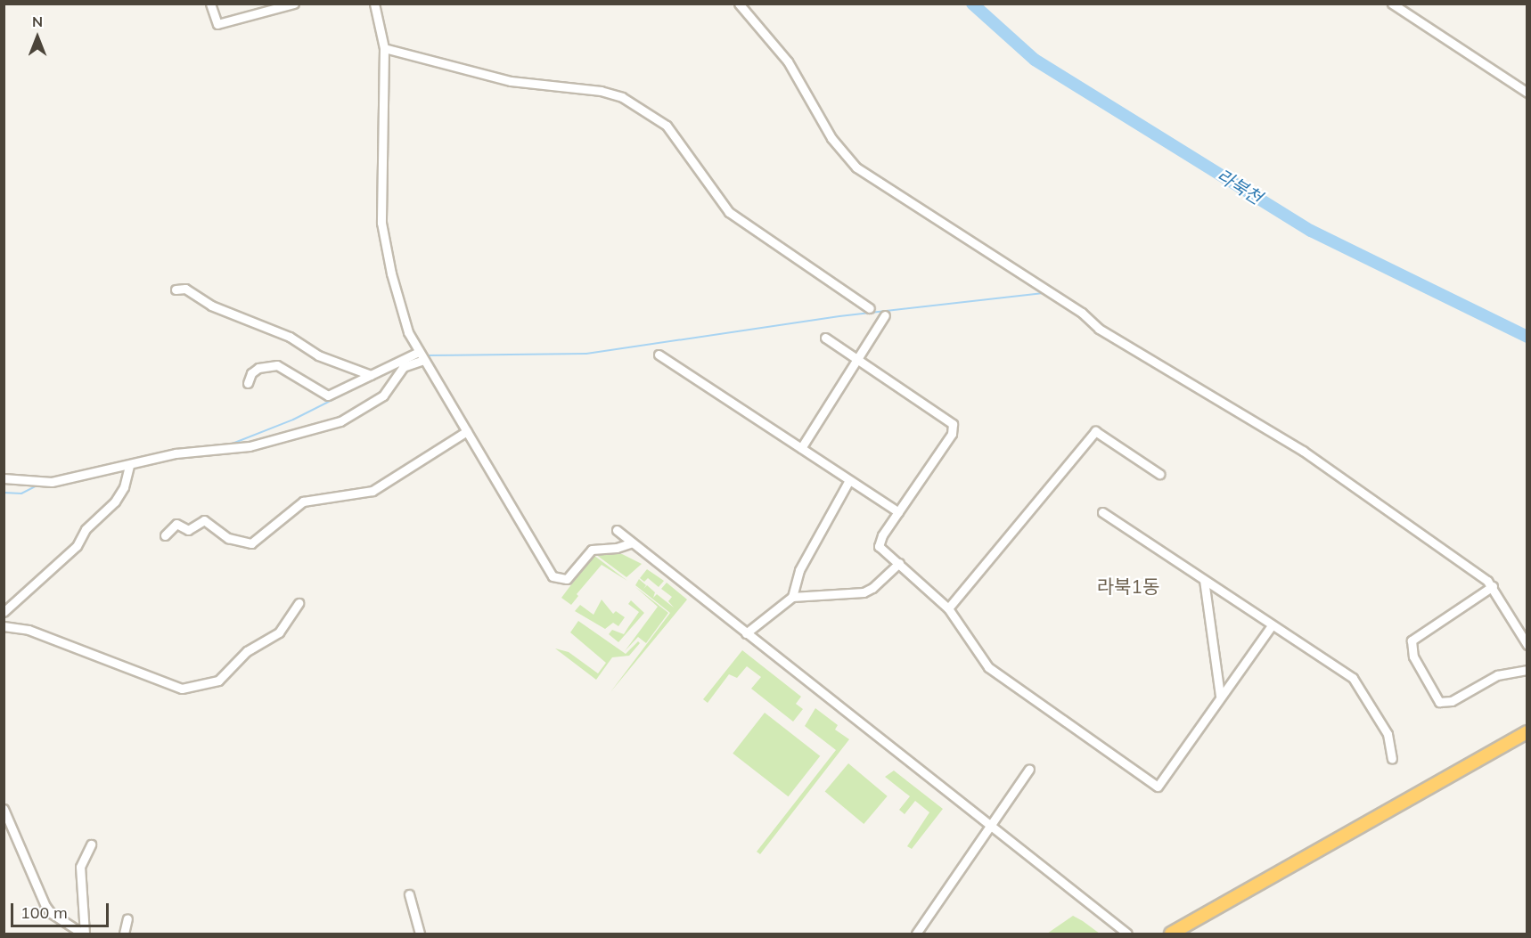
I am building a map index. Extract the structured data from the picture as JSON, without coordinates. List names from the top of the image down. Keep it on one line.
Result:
{"districts":["라북1동"],"water":["라북천"],"scale_bar":"100 m","north":"top"}
